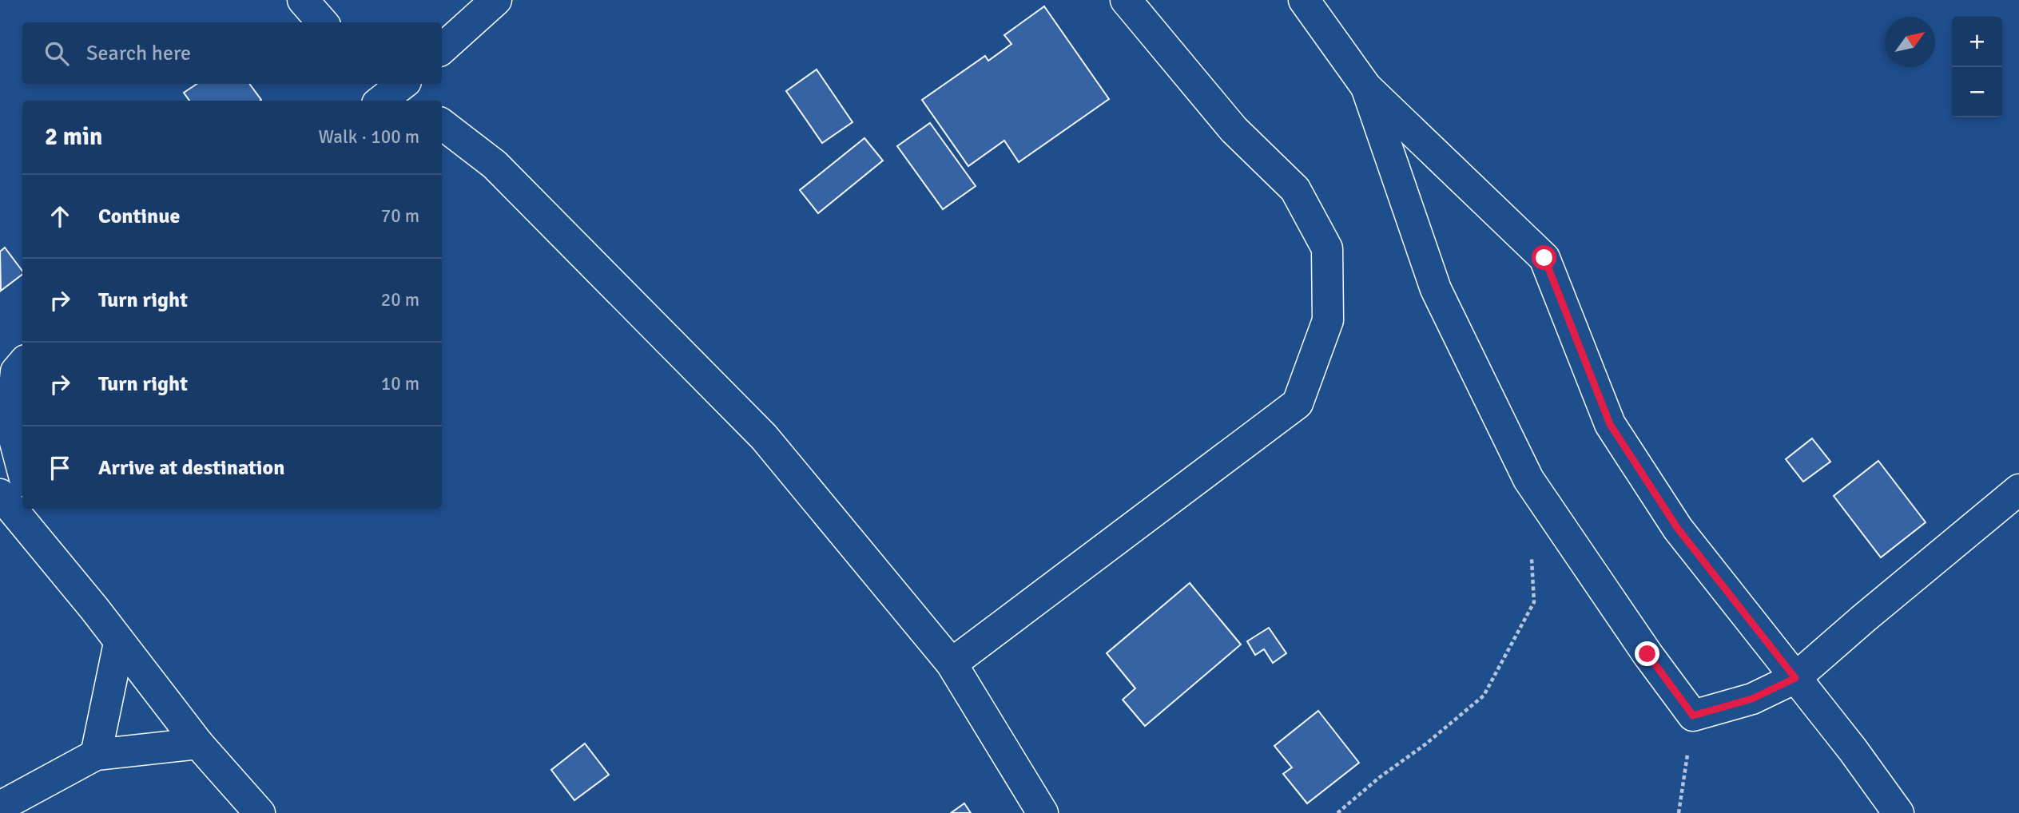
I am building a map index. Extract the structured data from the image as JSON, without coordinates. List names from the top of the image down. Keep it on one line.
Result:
{"north":"top right","page":{"map_buttons":["+","−"],"search":"Search here","heading":["2 min","Walk · 100 m"],"list":[["Continue","70 m"],["Turn right","20 m"],["Turn right","10 m"],"Arrive at destination"]}}
